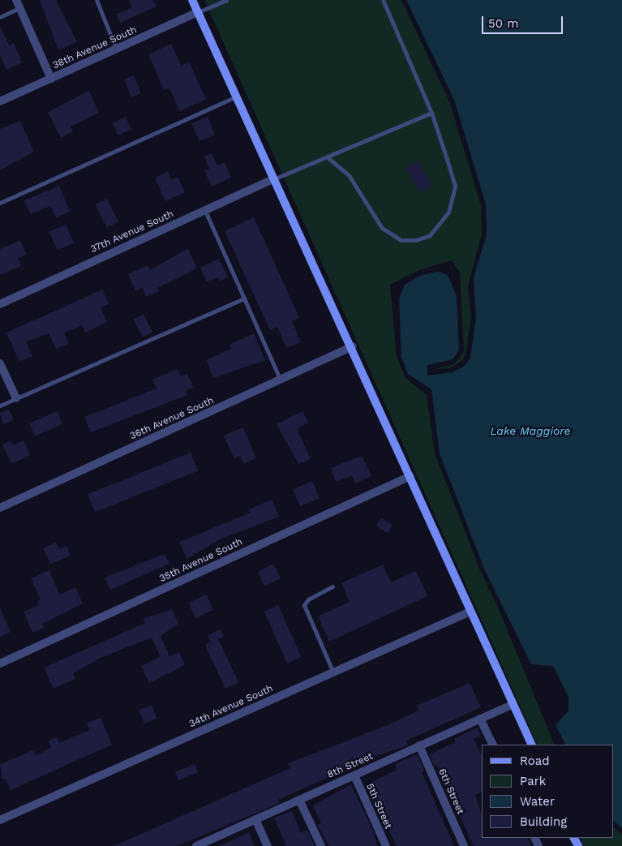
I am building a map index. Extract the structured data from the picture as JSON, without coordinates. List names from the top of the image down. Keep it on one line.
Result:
{"streets":{"street":["38th Avenue South","37th Avenue South","36th Avenue South","35th Avenue South","34th Avenue South","8th Street","6th Street","5th Street"]},"crossings":[["8th Street","6th Street"],["8th Street","5th Street"]],"water":["Lake Maggiore"],"legend":["Road","Park","Water","Building"],"scale_bar":"50 m"}
